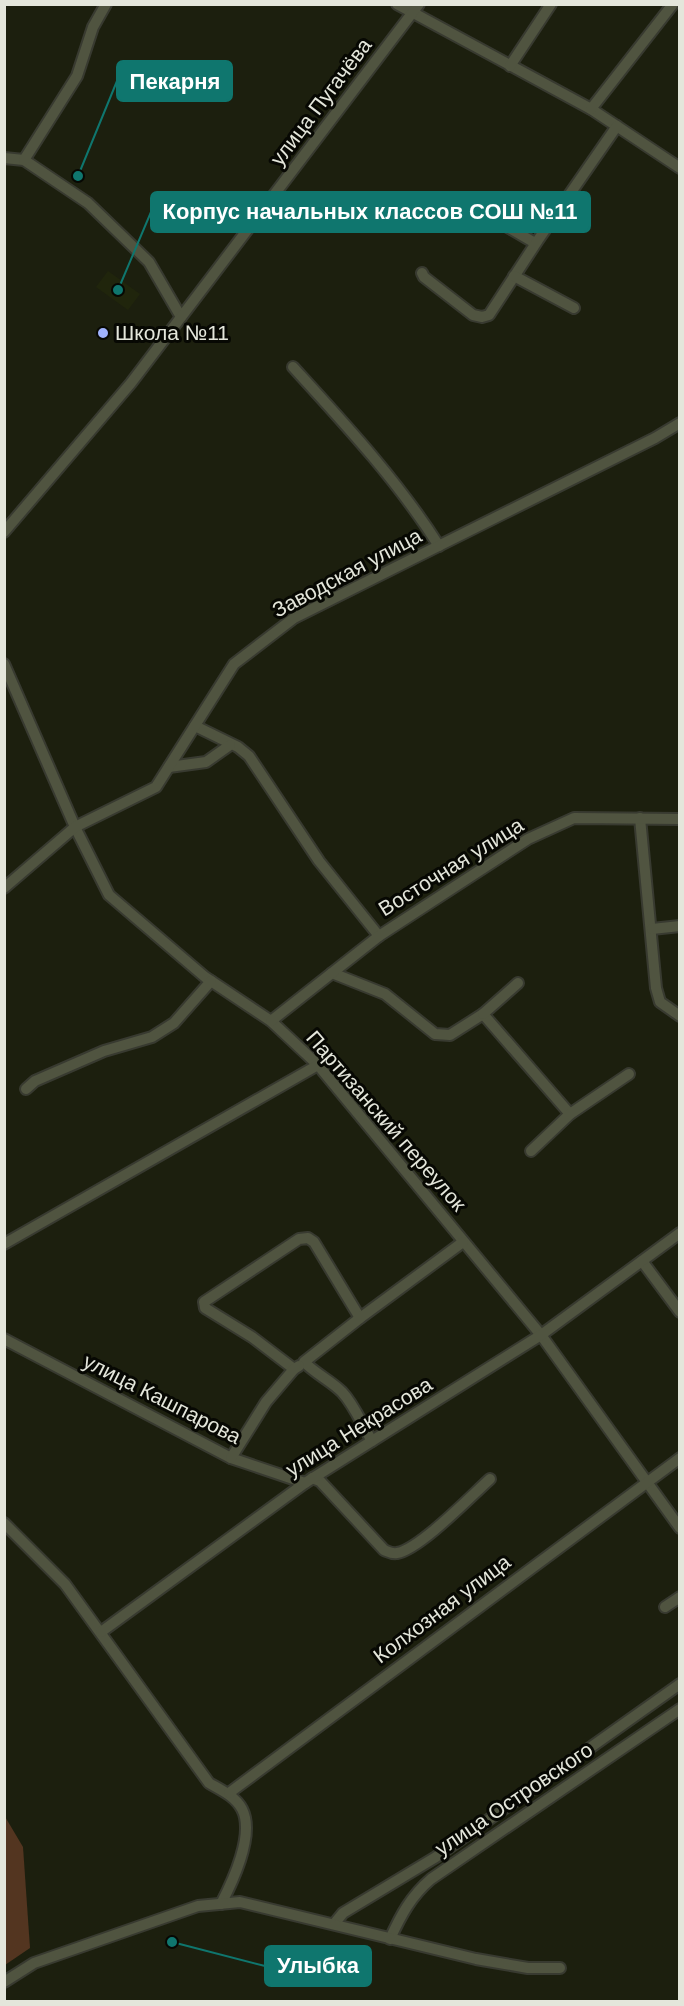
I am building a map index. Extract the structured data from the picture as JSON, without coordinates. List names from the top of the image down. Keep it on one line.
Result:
{"streets":{"street":["улица Пугачёва","Заводская улица","Восточная улица","Партизанский переулок","улица Кашпарова","улица Некрасова","Колхозная улица","улица Островского"]},"crossings":[["Заводская улица","Партизанский переулок"],["Восточная улица","Партизанский переулок"],["Партизанский переулок","улица Кашпарова"],["Партизанский переулок","улица Некрасова"],["Партизанский переулок","Колхозная улица"],["улица Кашпарова","улица Некрасова"]],"places":["Пекарня","Корпус начальных классов СОШ №11","Школа №11","Улыбка"]}
